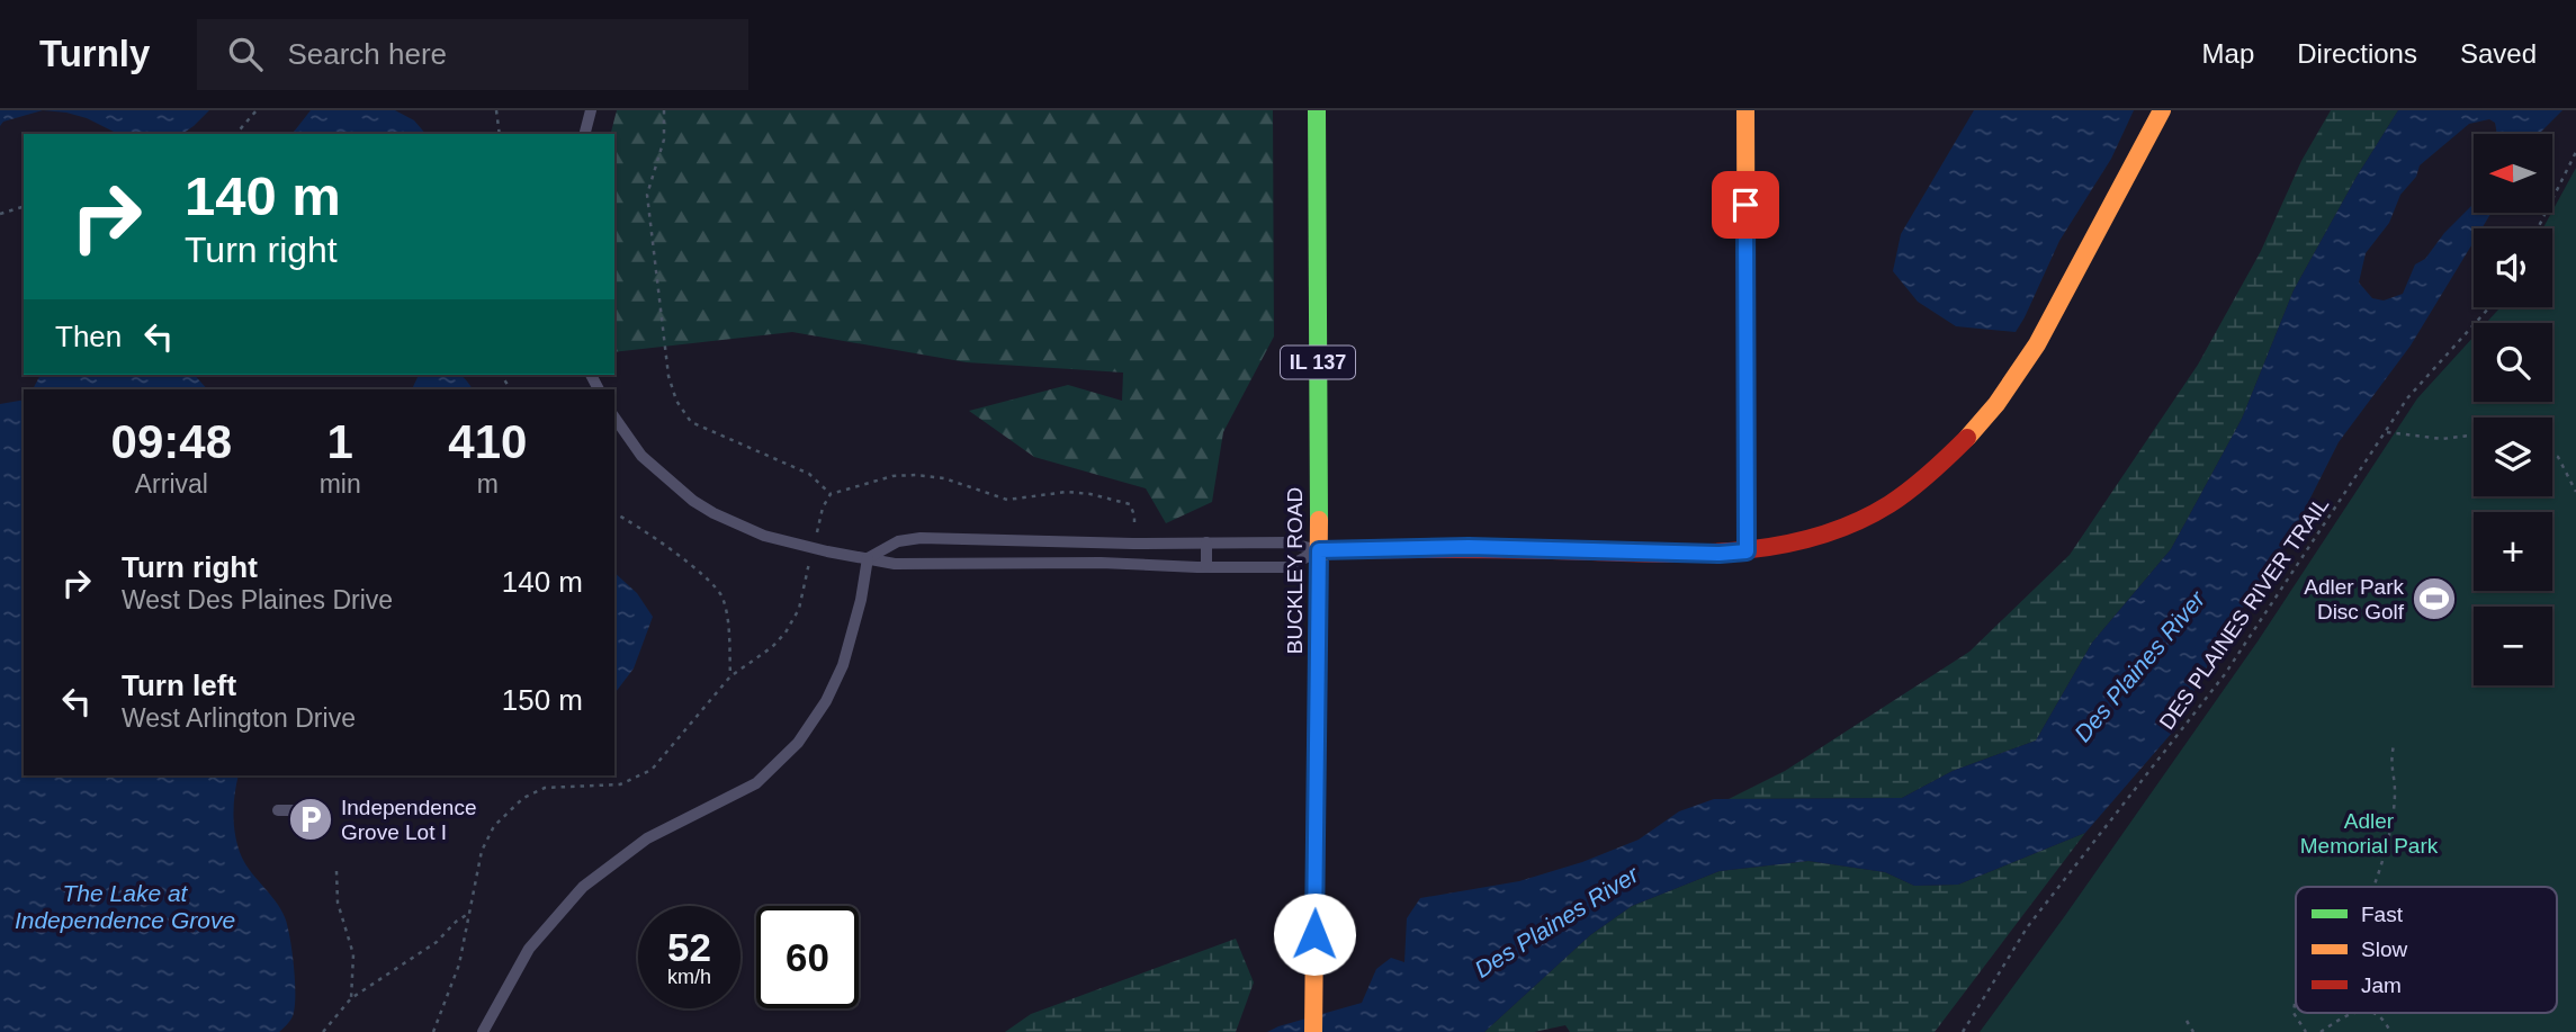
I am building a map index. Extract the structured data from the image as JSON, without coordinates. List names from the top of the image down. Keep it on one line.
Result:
{"streets":{"street":["IL 137","BUCKLEY ROAD"],"path":["DES PLAINES RIVER TRAIL"]},"water":["Des Plaines River","The Lake at Independence Grove"],"parks":["Adler Memorial Park"],"places":{"sports":["Adler Park Disc Golf"],"parking":["Independence Grove Lot I"]},"legend":["Fast","Slow","Jam"],"north":"left","page":{"header":"Turnly","search":"Search here","nav":["Map","Directions","Saved"],"map_buttons":["+","−"],"turn":["140 m","Turn right"],"then":"Then","eta":["09:48","Arrival","1","min","410","m"],"list":[{"name":"Turn right","note":"West Des Plaines Drive","value":"140 m"},{"name":"Turn left","note":"West Arlington Drive","value":"150 m"}],"speed":"52 km/h","limit":"60"}}
